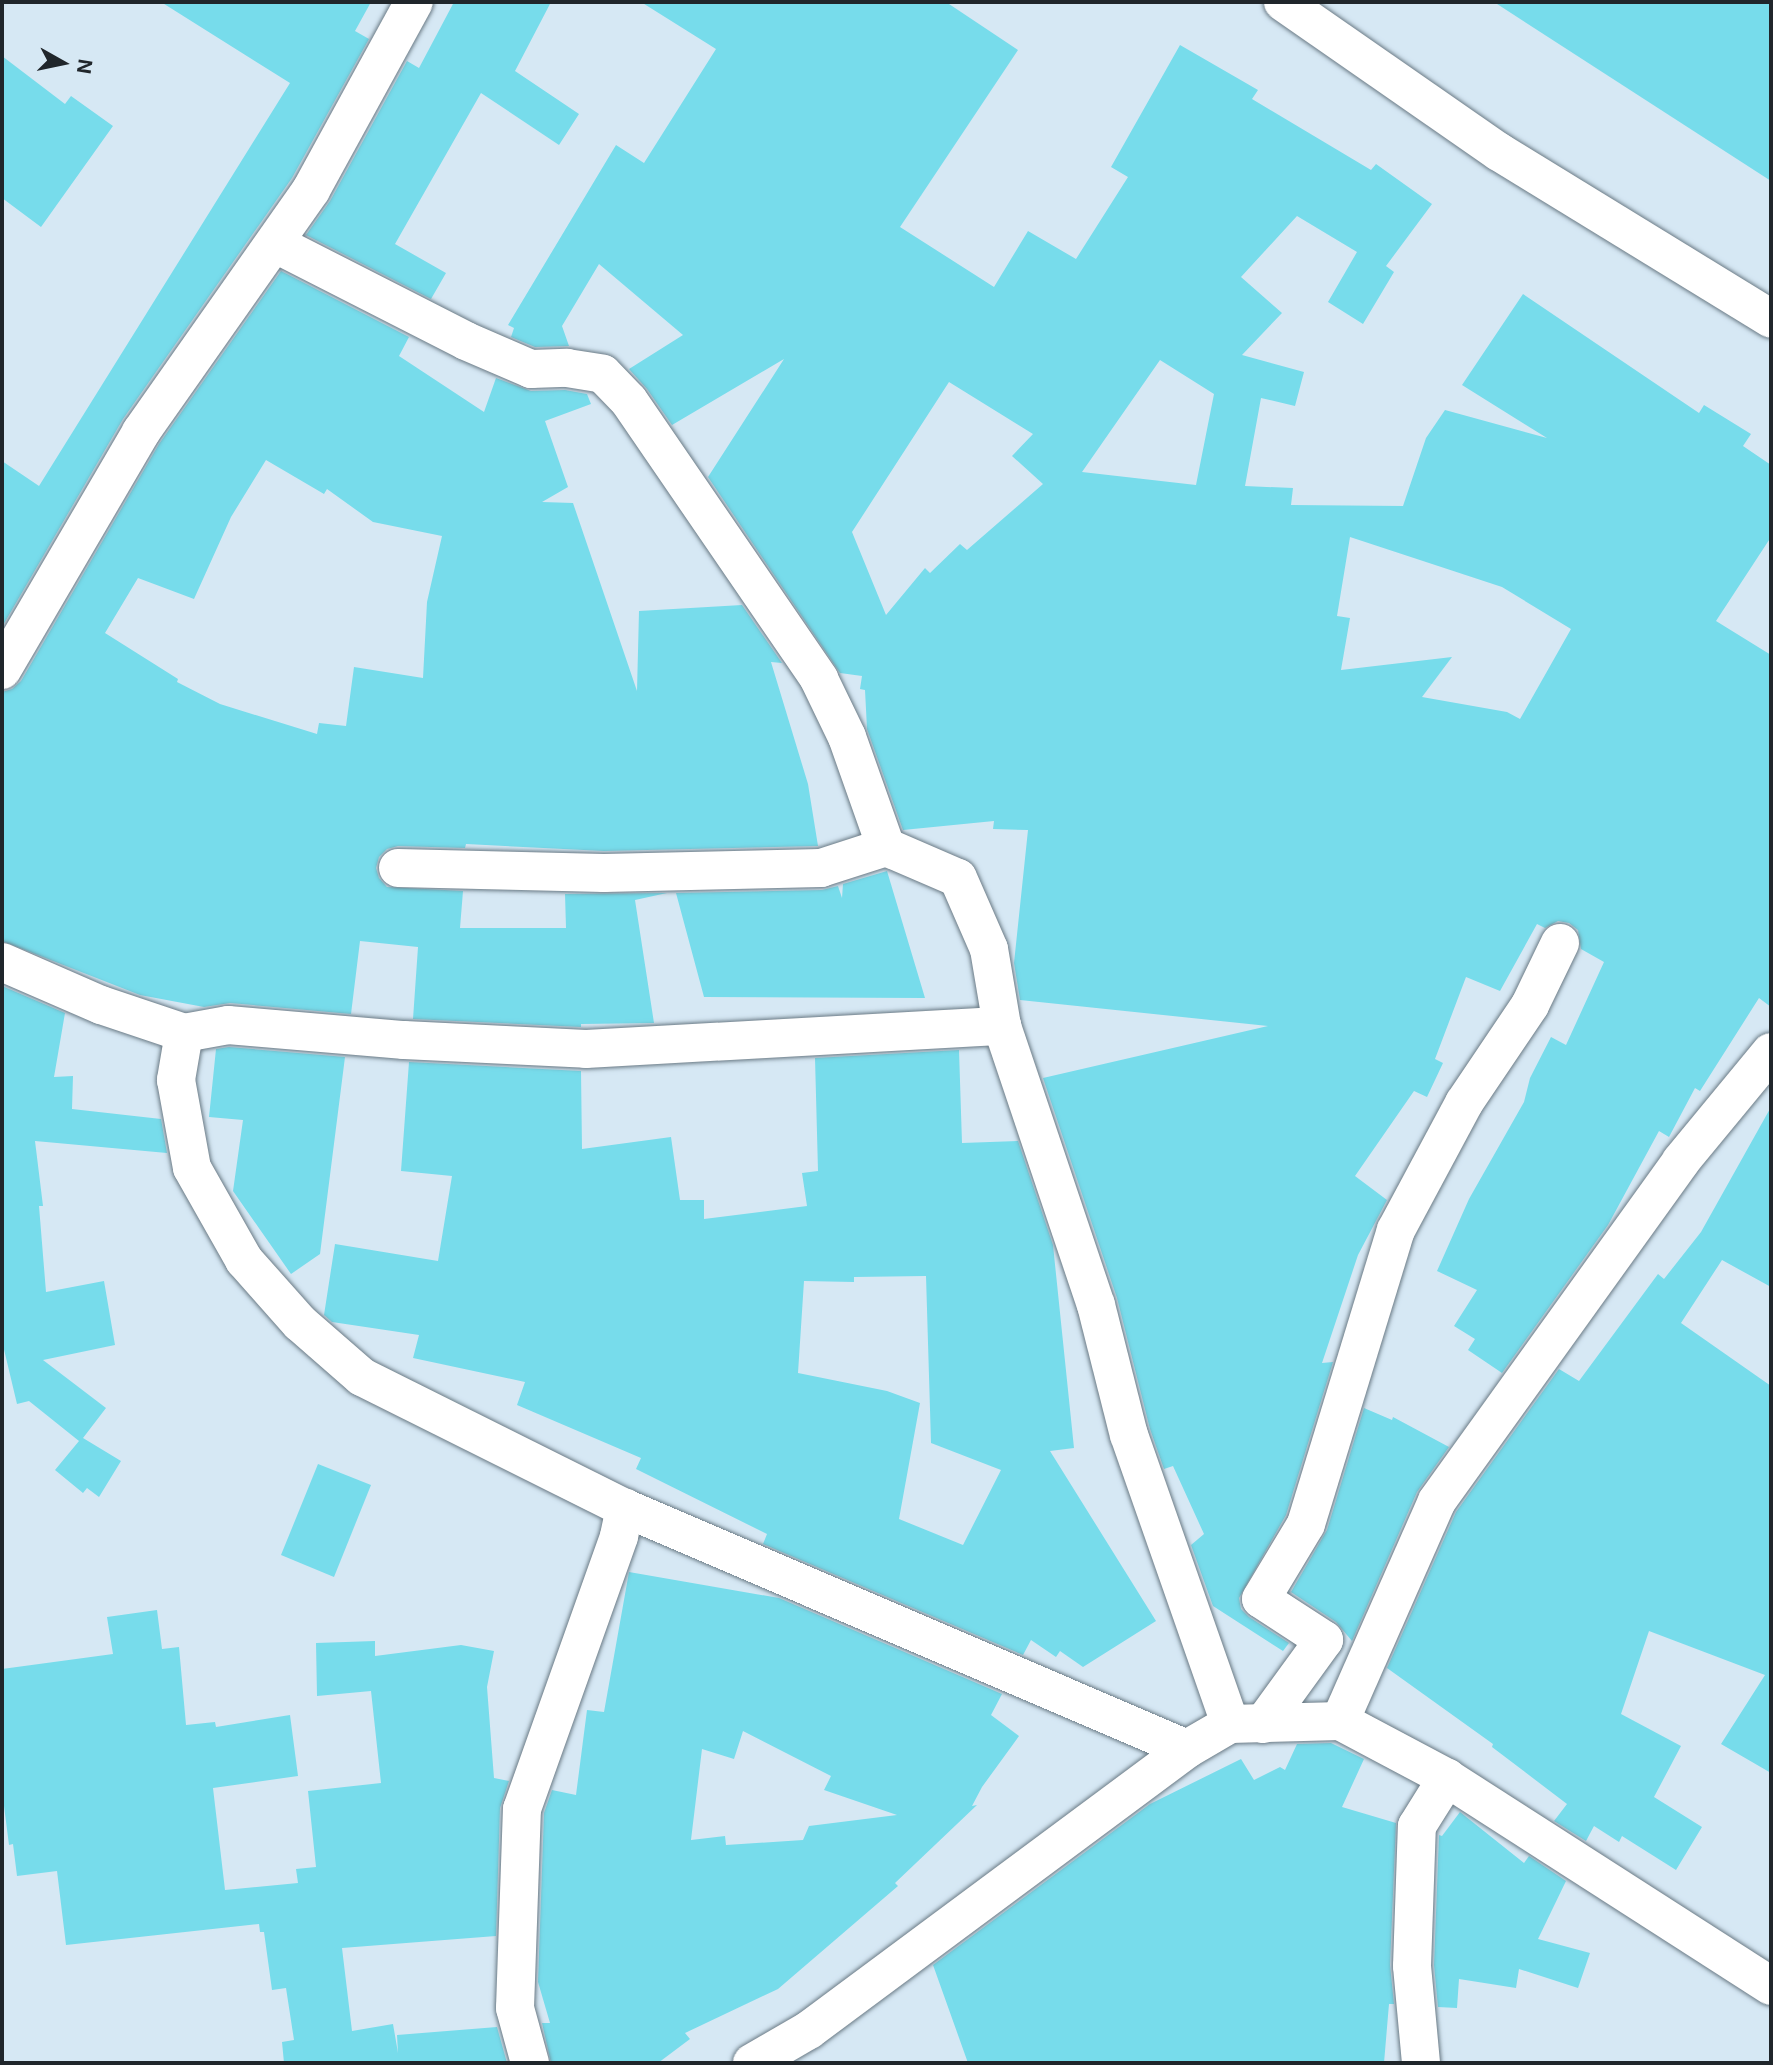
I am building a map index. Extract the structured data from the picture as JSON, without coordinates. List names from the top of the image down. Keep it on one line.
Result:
{"north":"right"}
